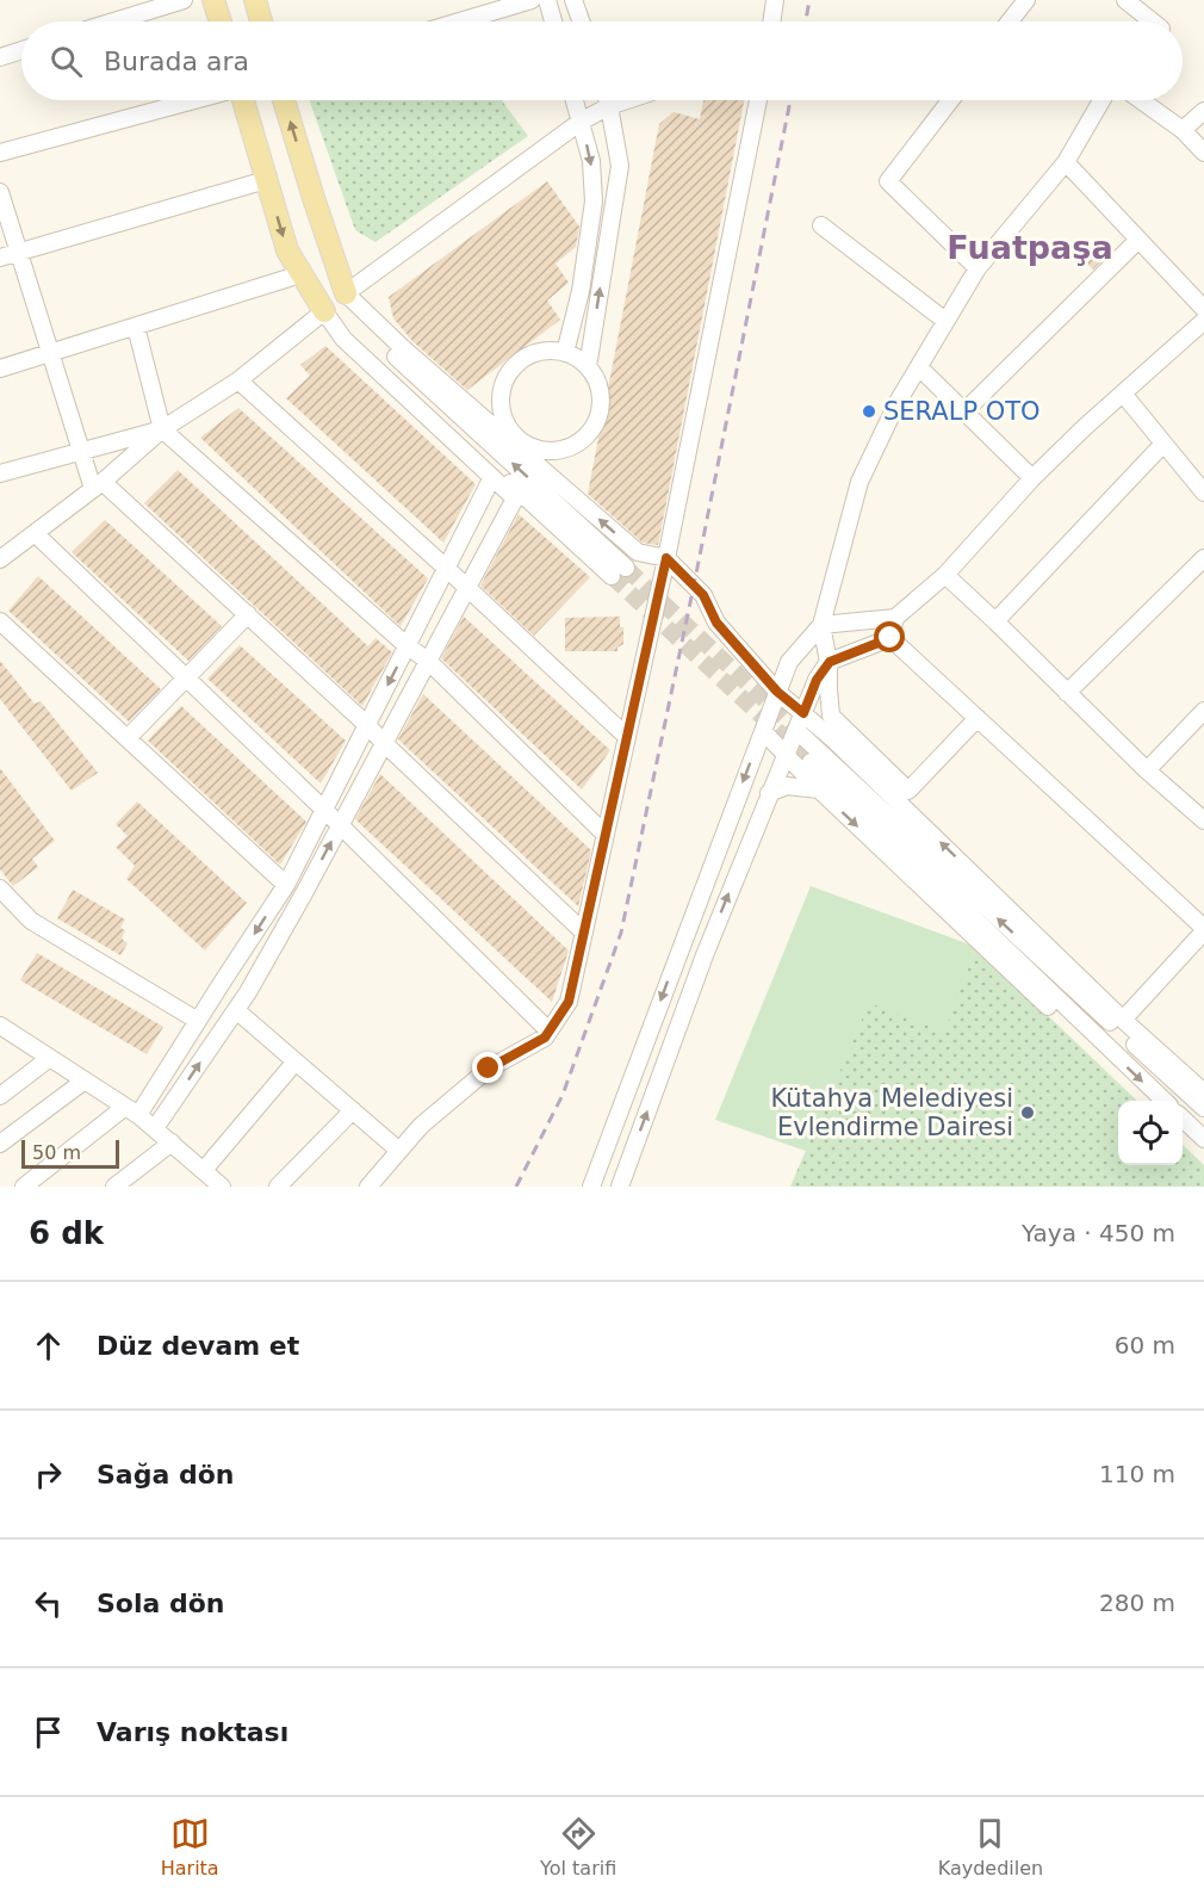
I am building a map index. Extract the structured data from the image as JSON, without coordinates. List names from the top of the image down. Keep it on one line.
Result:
{"districts":["Fuatpaşa"],"places":["SERALP OTO","Kütahya Melediyesi Evlendirme Dairesi"],"scale_bar":"50 m","page":{"search":"Burada ara","scale":"50 m","heading":["6 dk","Yaya · 450 m"],"list":[["Düz devam et","60 m"],["Sağa dön","110 m"],["Sola dön","280 m"],"Varış noktası"],"nav":["Harita","Yol tarifi","Kaydedilen"]}}
